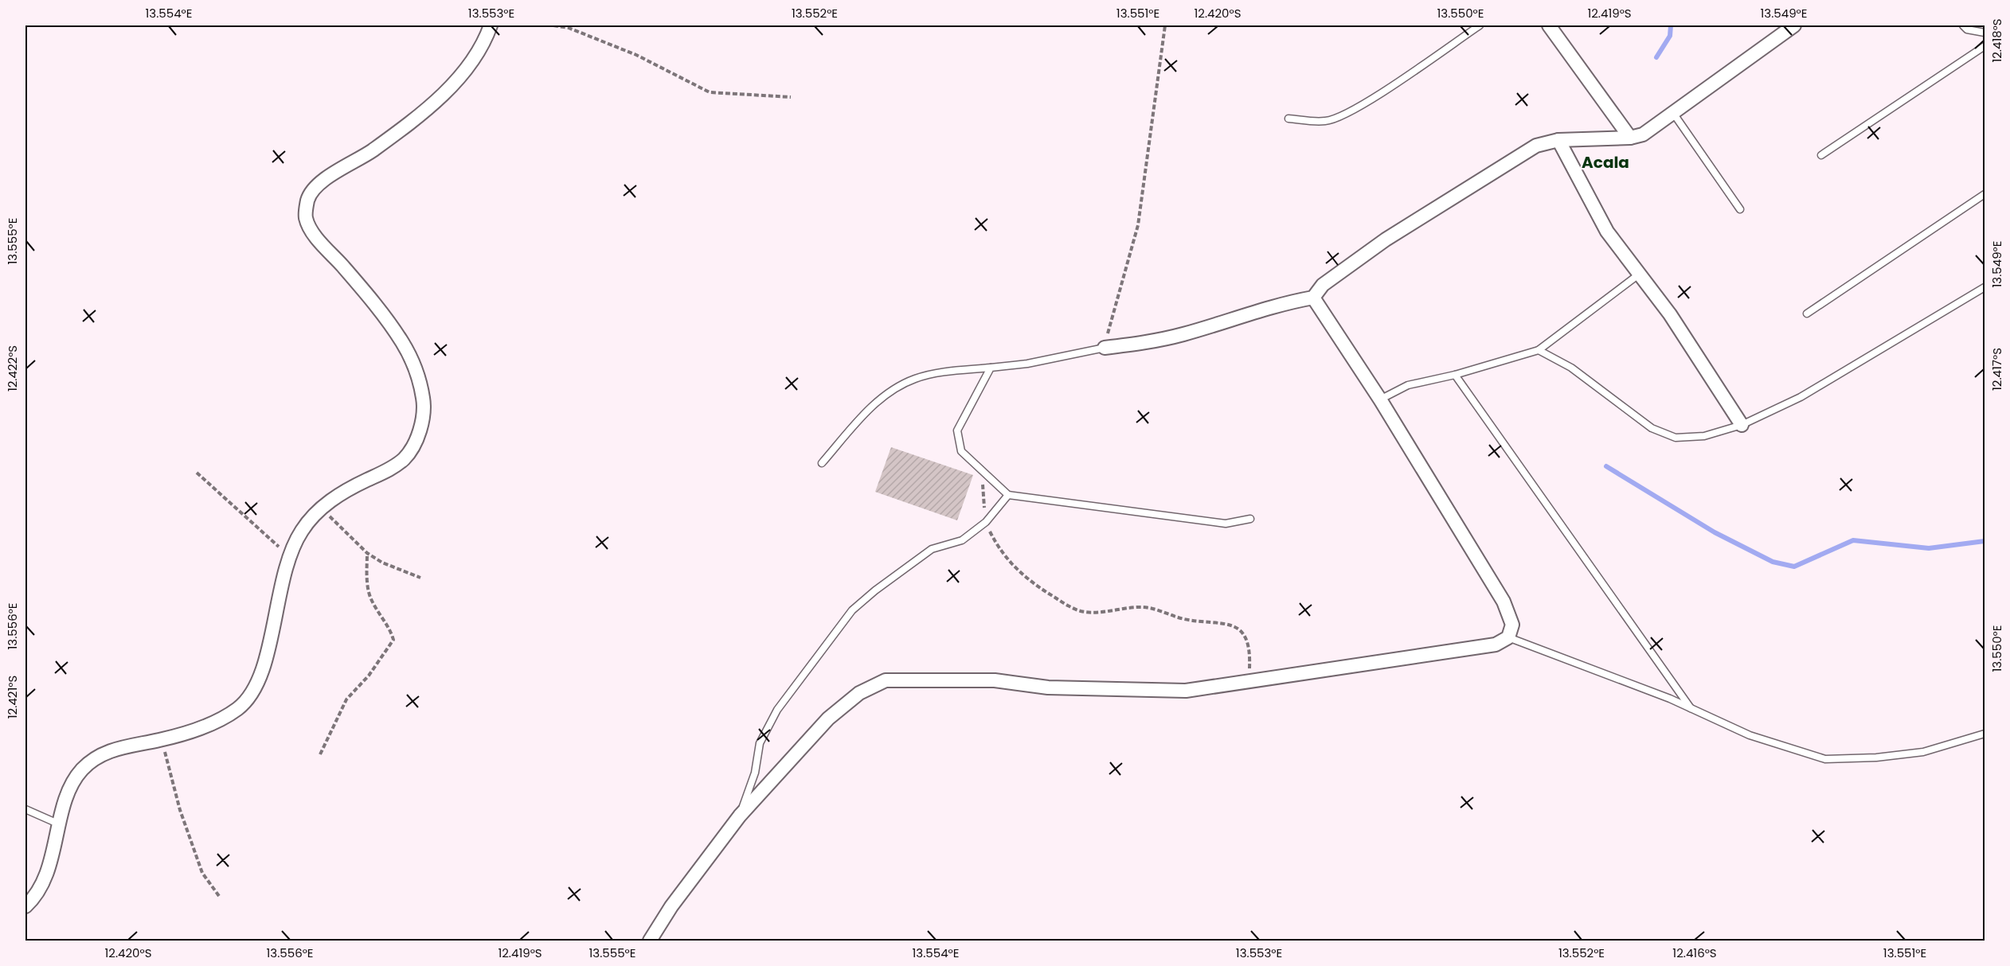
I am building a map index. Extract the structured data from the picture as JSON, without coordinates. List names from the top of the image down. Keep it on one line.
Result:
{"districts":["Acala"],"coordinates":["13.554°E","13.553°E","13.552°E","13.551°E","12.420°S","13.550°E","12.419°S","13.549°E","12.418°S","13.555°E","12.422°S","12.417°S","13.556°E","12.421°S","12.416°S"]}
